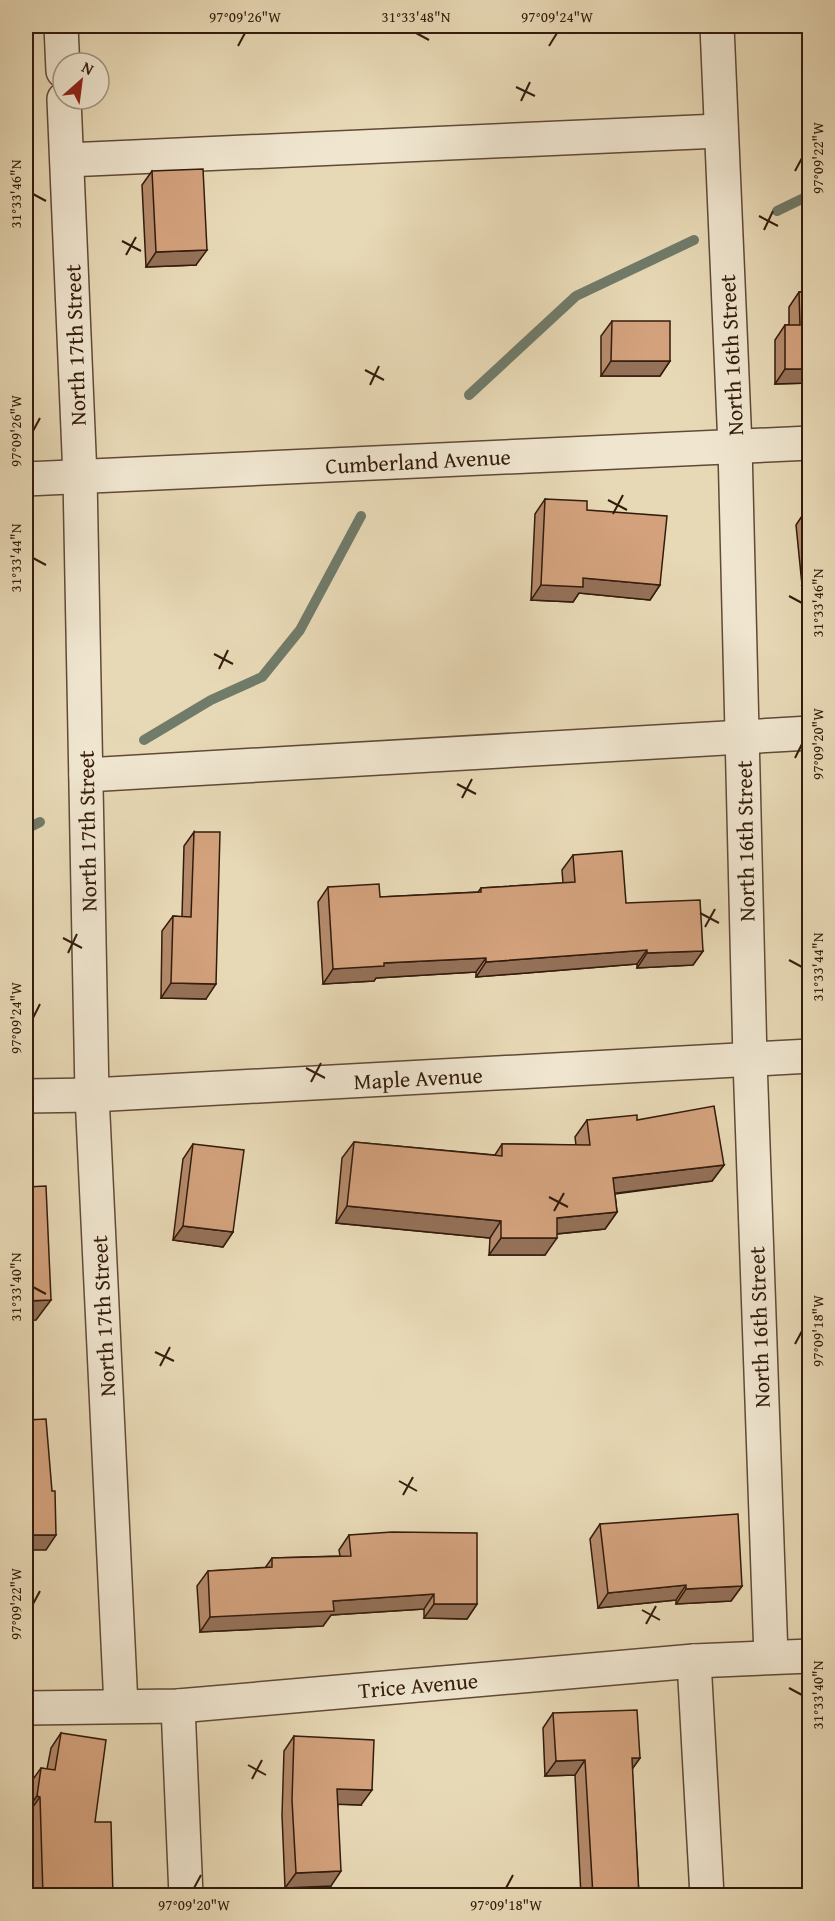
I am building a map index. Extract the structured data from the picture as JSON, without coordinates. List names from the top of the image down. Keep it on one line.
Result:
{"streets":{"street":["North 17th Street","North 16th Street","Cumberland Avenue","Maple Avenue","Trice Avenue"]},"crossings":[["North 17th Street","Cumberland Avenue"],["North 17th Street","Maple Avenue"],["North 17th Street","Trice Avenue"],["North 16th Street","Cumberland Avenue"],["North 16th Street","Maple Avenue"],["North 16th Street","Trice Avenue"]],"north":"top right","coordinates":["97°09'26\"W","31°33'48\"N","97°09'24\"W","97°09'22\"W","31°33'46\"N","31°33'44\"N","97°09'20\"W","31°33'40\"N","97°09'18\"W"]}
